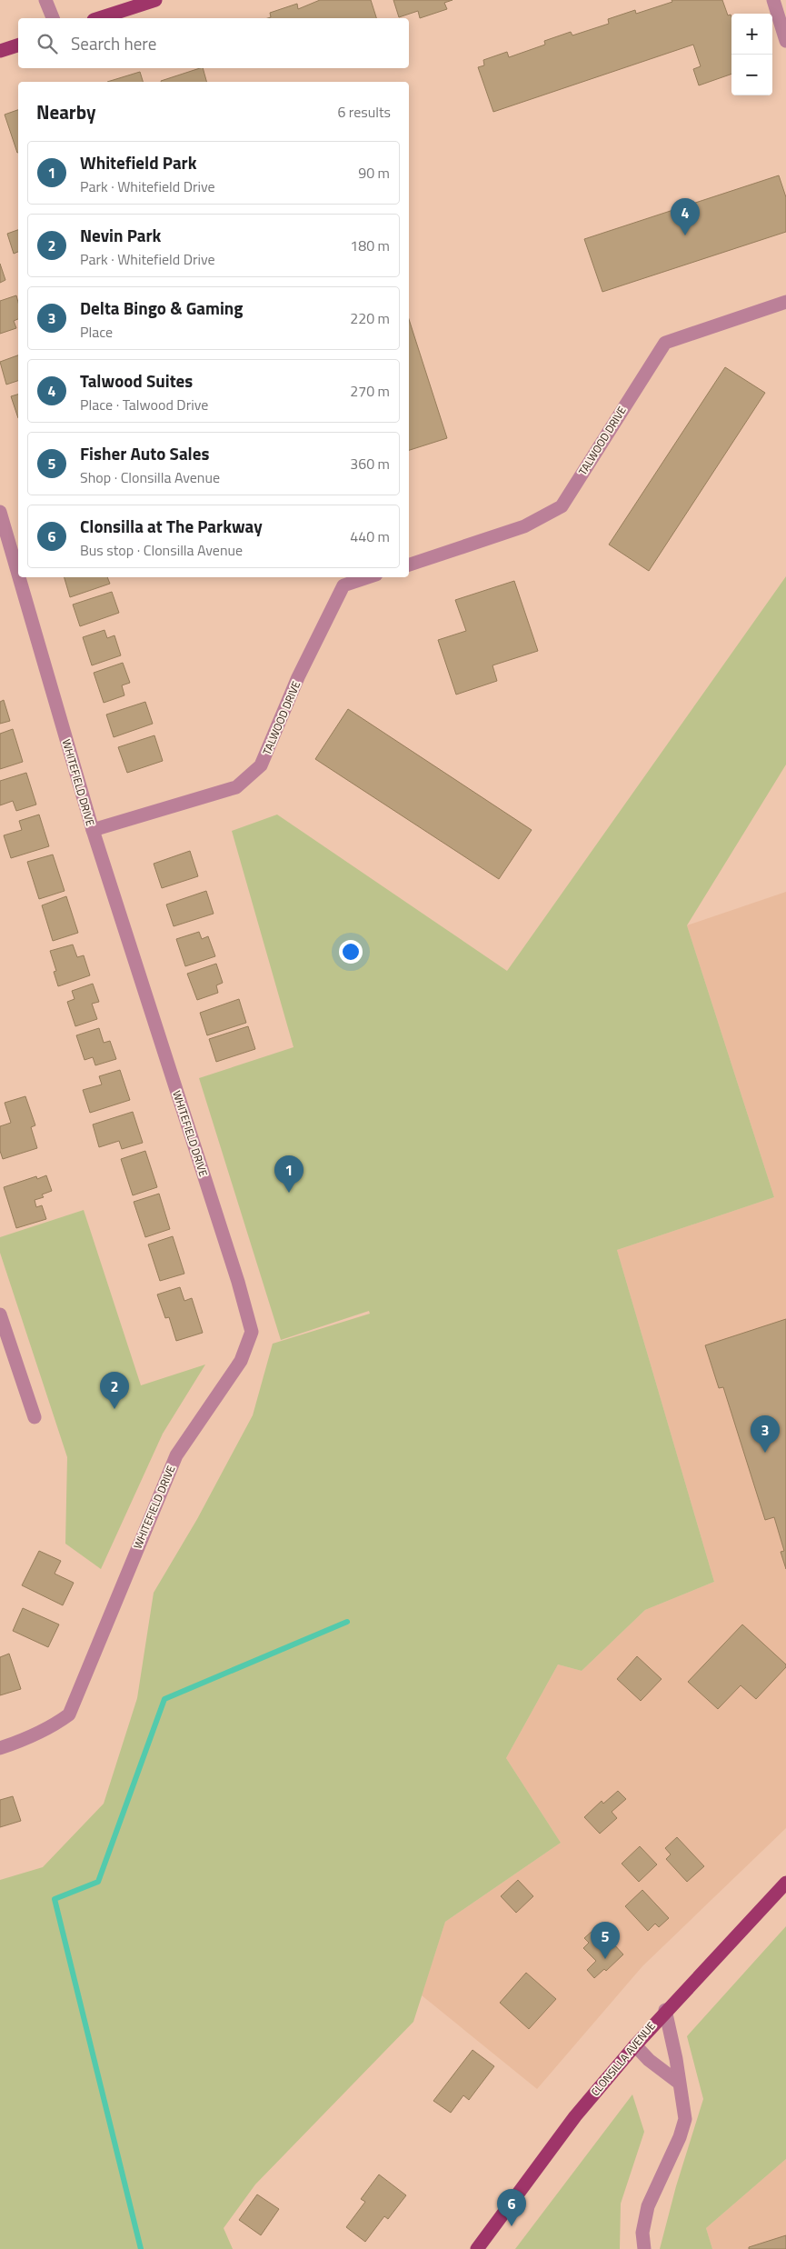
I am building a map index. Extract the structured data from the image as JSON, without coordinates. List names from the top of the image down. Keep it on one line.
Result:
{"streets":{"main road":["CLONSILLA AVENUE"],"street":["TALWOOD DRIVE","WHITEFIELD DRIVE"]},"crossings":[["TALWOOD DRIVE","WHITEFIELD DRIVE"]],"page":{"map_buttons":["+","−"],"search":"Search here","heading":["Nearby","6 results"],"list":[{"mark":"1","name":"Whitefield Park","note":"Park · Whitefield Drive","value":"90 m"},{"mark":"2","name":"Nevin Park","note":"Park · Whitefield Drive","value":"180 m"},{"mark":"3","name":"Delta Bingo & Gaming","note":"Place","value":"220 m"},{"mark":"4","name":"Talwood Suites","note":"Place · Talwood Drive","value":"270 m"},{"mark":"5","name":"Fisher Auto Sales","note":"Shop · Clonsilla Avenue","value":"360 m"},{"mark":"6","name":"Clonsilla at The Parkway","note":"Bus stop · Clonsilla Avenue","value":"440 m"}],"pins":["4","1","2","3","5","6"]}}
